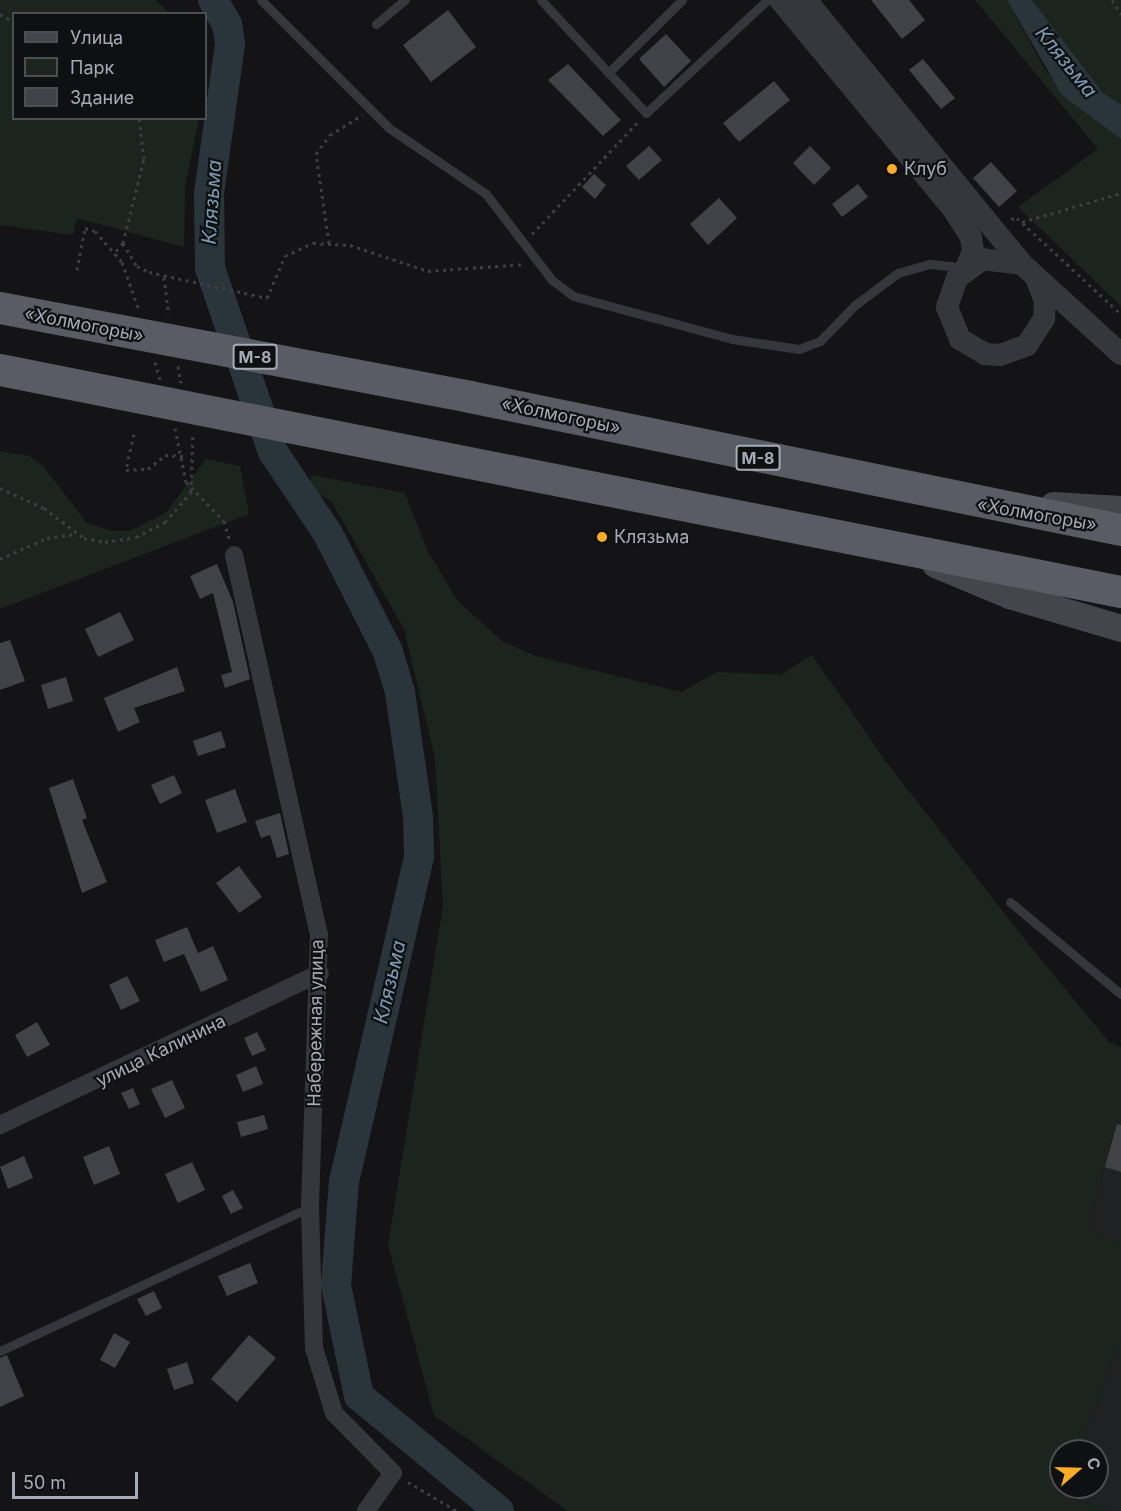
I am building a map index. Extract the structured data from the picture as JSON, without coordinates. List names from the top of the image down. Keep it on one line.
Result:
{"streets":{"highway":["«Холмогоры»","М-8"],"street":["Набережная улица","улица Калинина"]},"crossings":[["Набережная улица","улица Калинина"]],"water":["Клязьма"],"places":["Клуб","Клязьма"],"legend":["Улица","Парк","Здание"],"scale_bar":"50 m","north":"right"}
